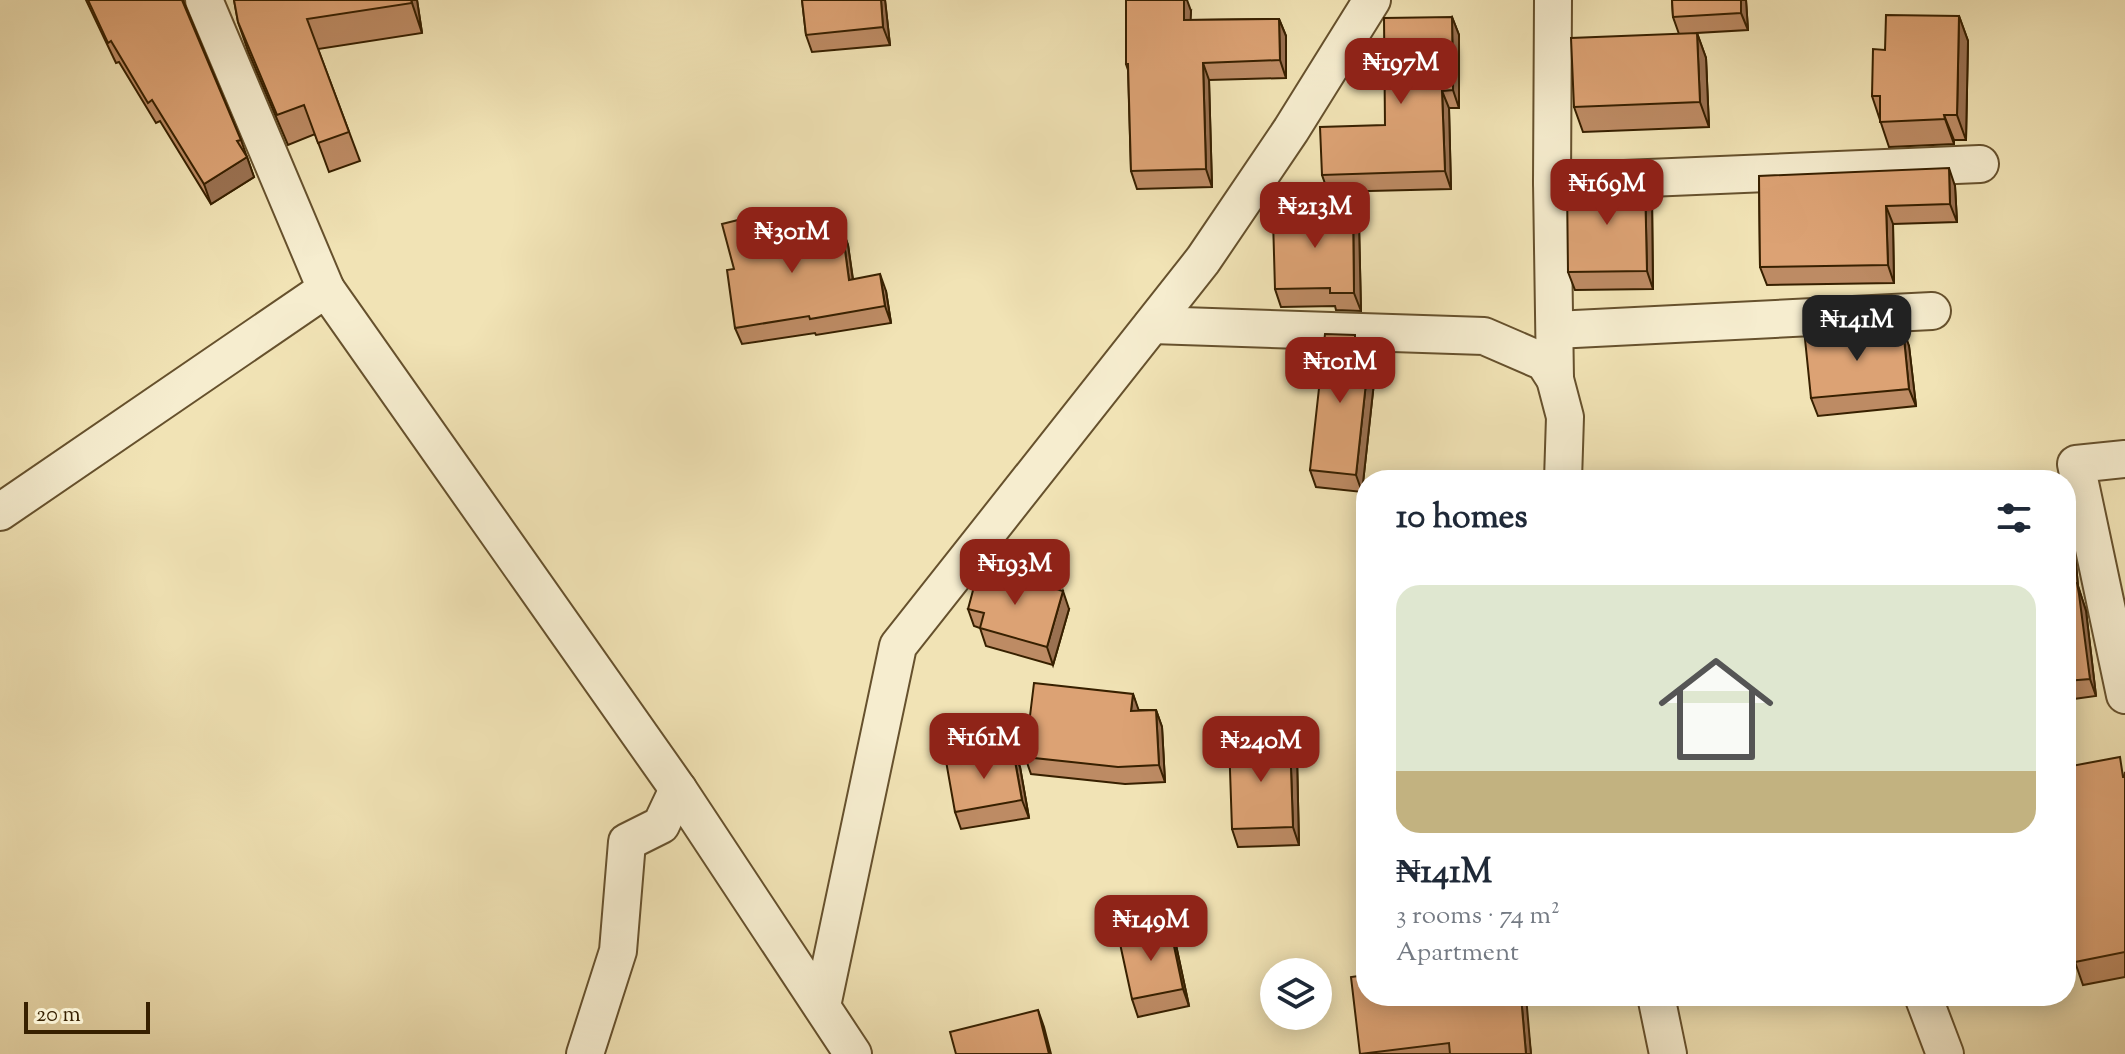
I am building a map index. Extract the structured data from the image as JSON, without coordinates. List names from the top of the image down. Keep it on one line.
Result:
{"scale_bar":"20 m","page":{"price":["₦197M","₦169M","₦213M","₦301M","₦141M","₦101M","₦193M","₦161M","₦240M","₦149M"],"heading":"10 homes","list":[{"name":"₦141M","note":"3 rooms · 74 m² · Apartment"}],"scale":"20 m"}}
